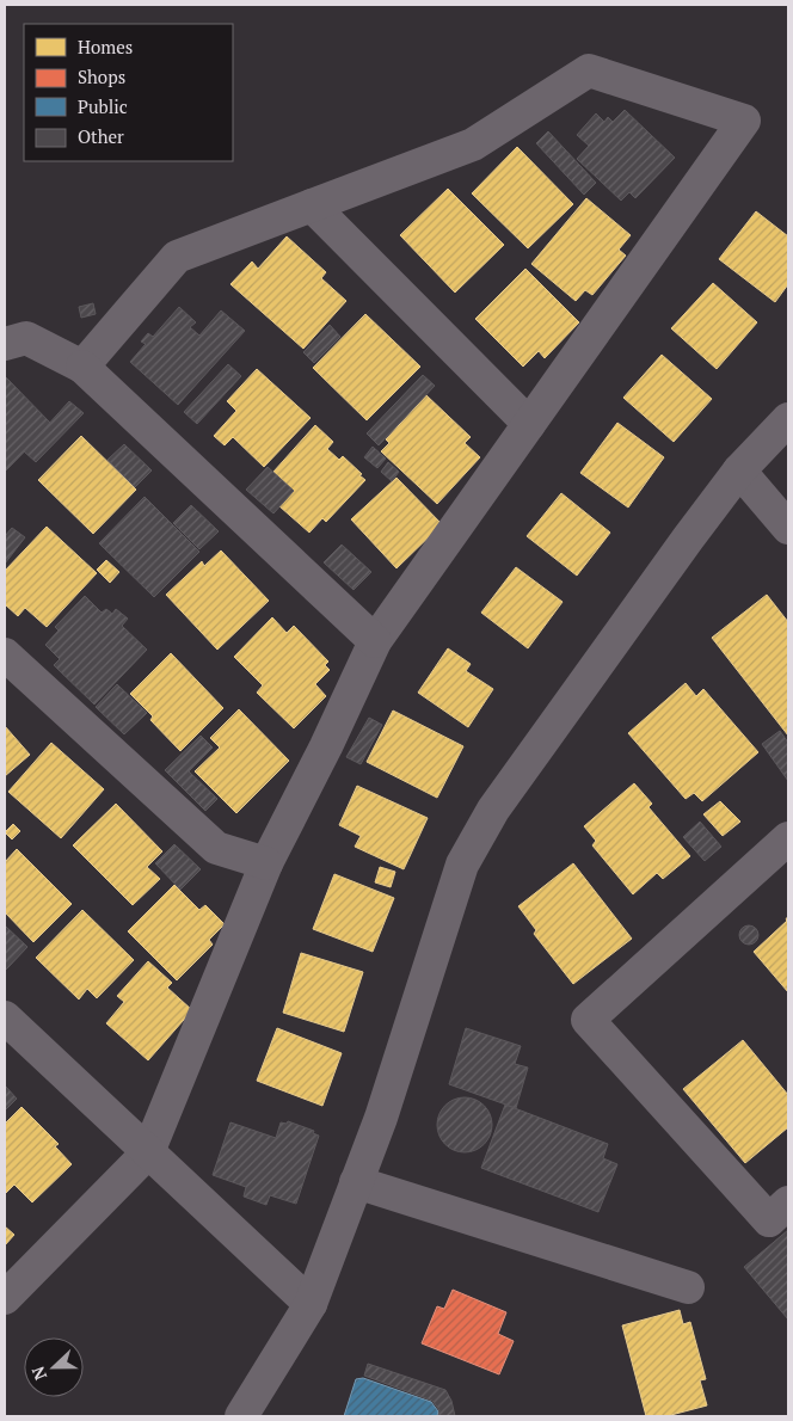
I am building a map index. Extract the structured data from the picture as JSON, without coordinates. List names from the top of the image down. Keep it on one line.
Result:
{"legend":["Homes","Shops","Public","Other"],"north":"left"}
